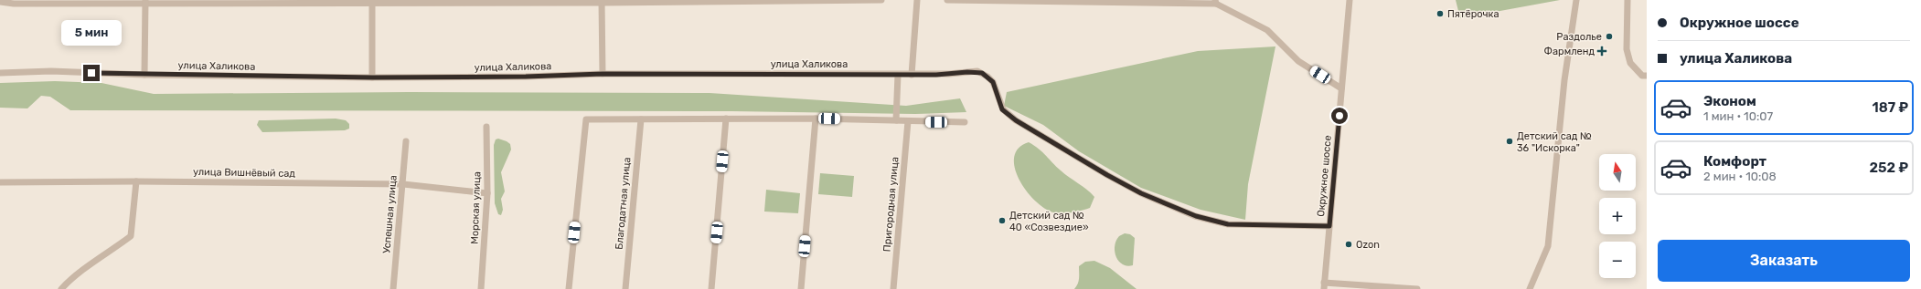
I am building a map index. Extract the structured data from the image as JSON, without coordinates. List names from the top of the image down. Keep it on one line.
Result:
{"streets":{"street":["улица Халикова","улица Вишнёвый сад","Окружное шоссе","Благодатная улица","Пригородная улица","Морская улица","Успешная улица"]},"crossings":[["улица Халикова","Окружное шоссе"],["улица Вишнёвый сад","Морская улица"],["улица Вишнёвый сад","Успешная улица"]],"places":{"other":["Пятёрочка","Раздолье","Детский сад № 36 \"Искорка\"","Детский сад № 40 «Созвездие»","Ozon"],"health":["Фармленд"]},"north":"top","page":{"banner":["Окружное шоссе","улица Халикова"],"bubble":"5 мин","list":[{"name":"Эконом","note":"1 мин · 10:07","value":"187 ₽"},{"name":"Комфорт","note":"2 мин · 10:08","value":"252 ₽"}],"map_buttons":["+","−"],"buttons":"Заказать"}}
